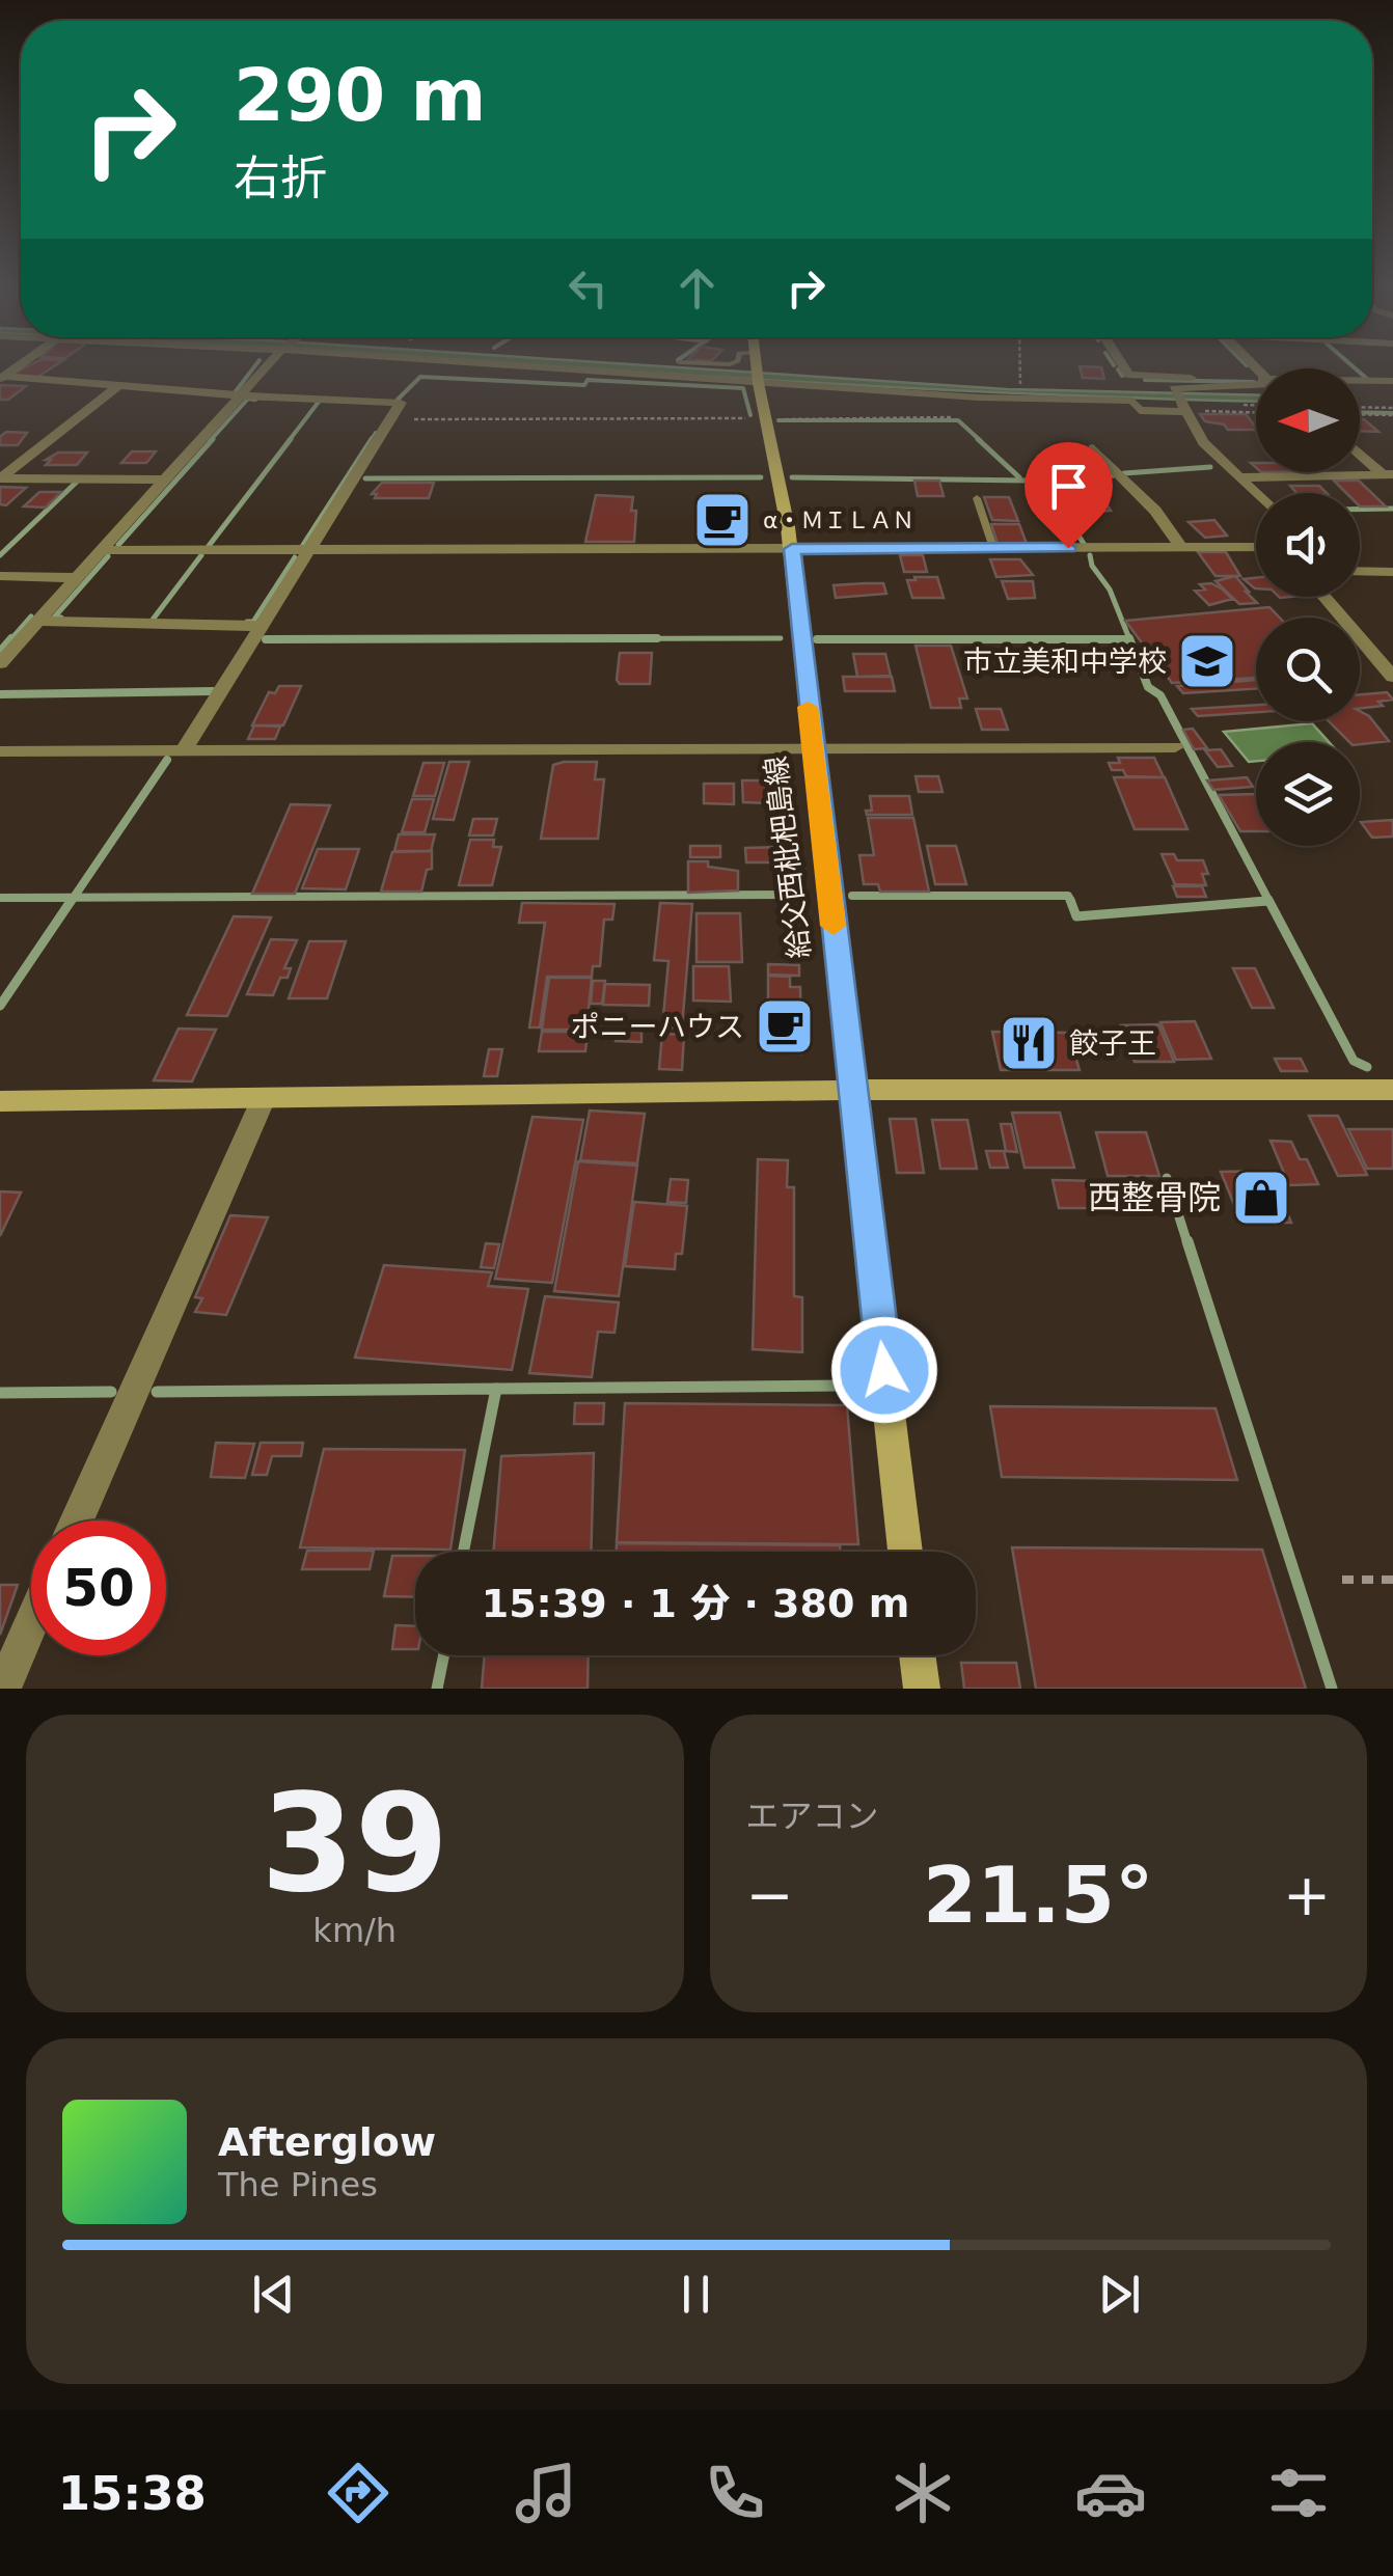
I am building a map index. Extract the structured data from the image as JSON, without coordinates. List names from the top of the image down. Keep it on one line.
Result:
{"streets":{"main road":["給父西枇杷島線"]},"places":{"cafe":["α・ＭＩＬＡＮ","ポニーハウス"],"school or university":["市立美和中学校"],"restaurant":["餃子王"],"shop":["西整骨院"]},"north":"left","page":{"turn":["290 m","右折"],"limit":"50","trip":"15:39 · 1 分 · 380 m","tile":[["39","km/h"],"エアコン"],"heat":["−","21.5°","+"],"song":["Afterglow","The Pines"],"tabs":"15:38"}}
